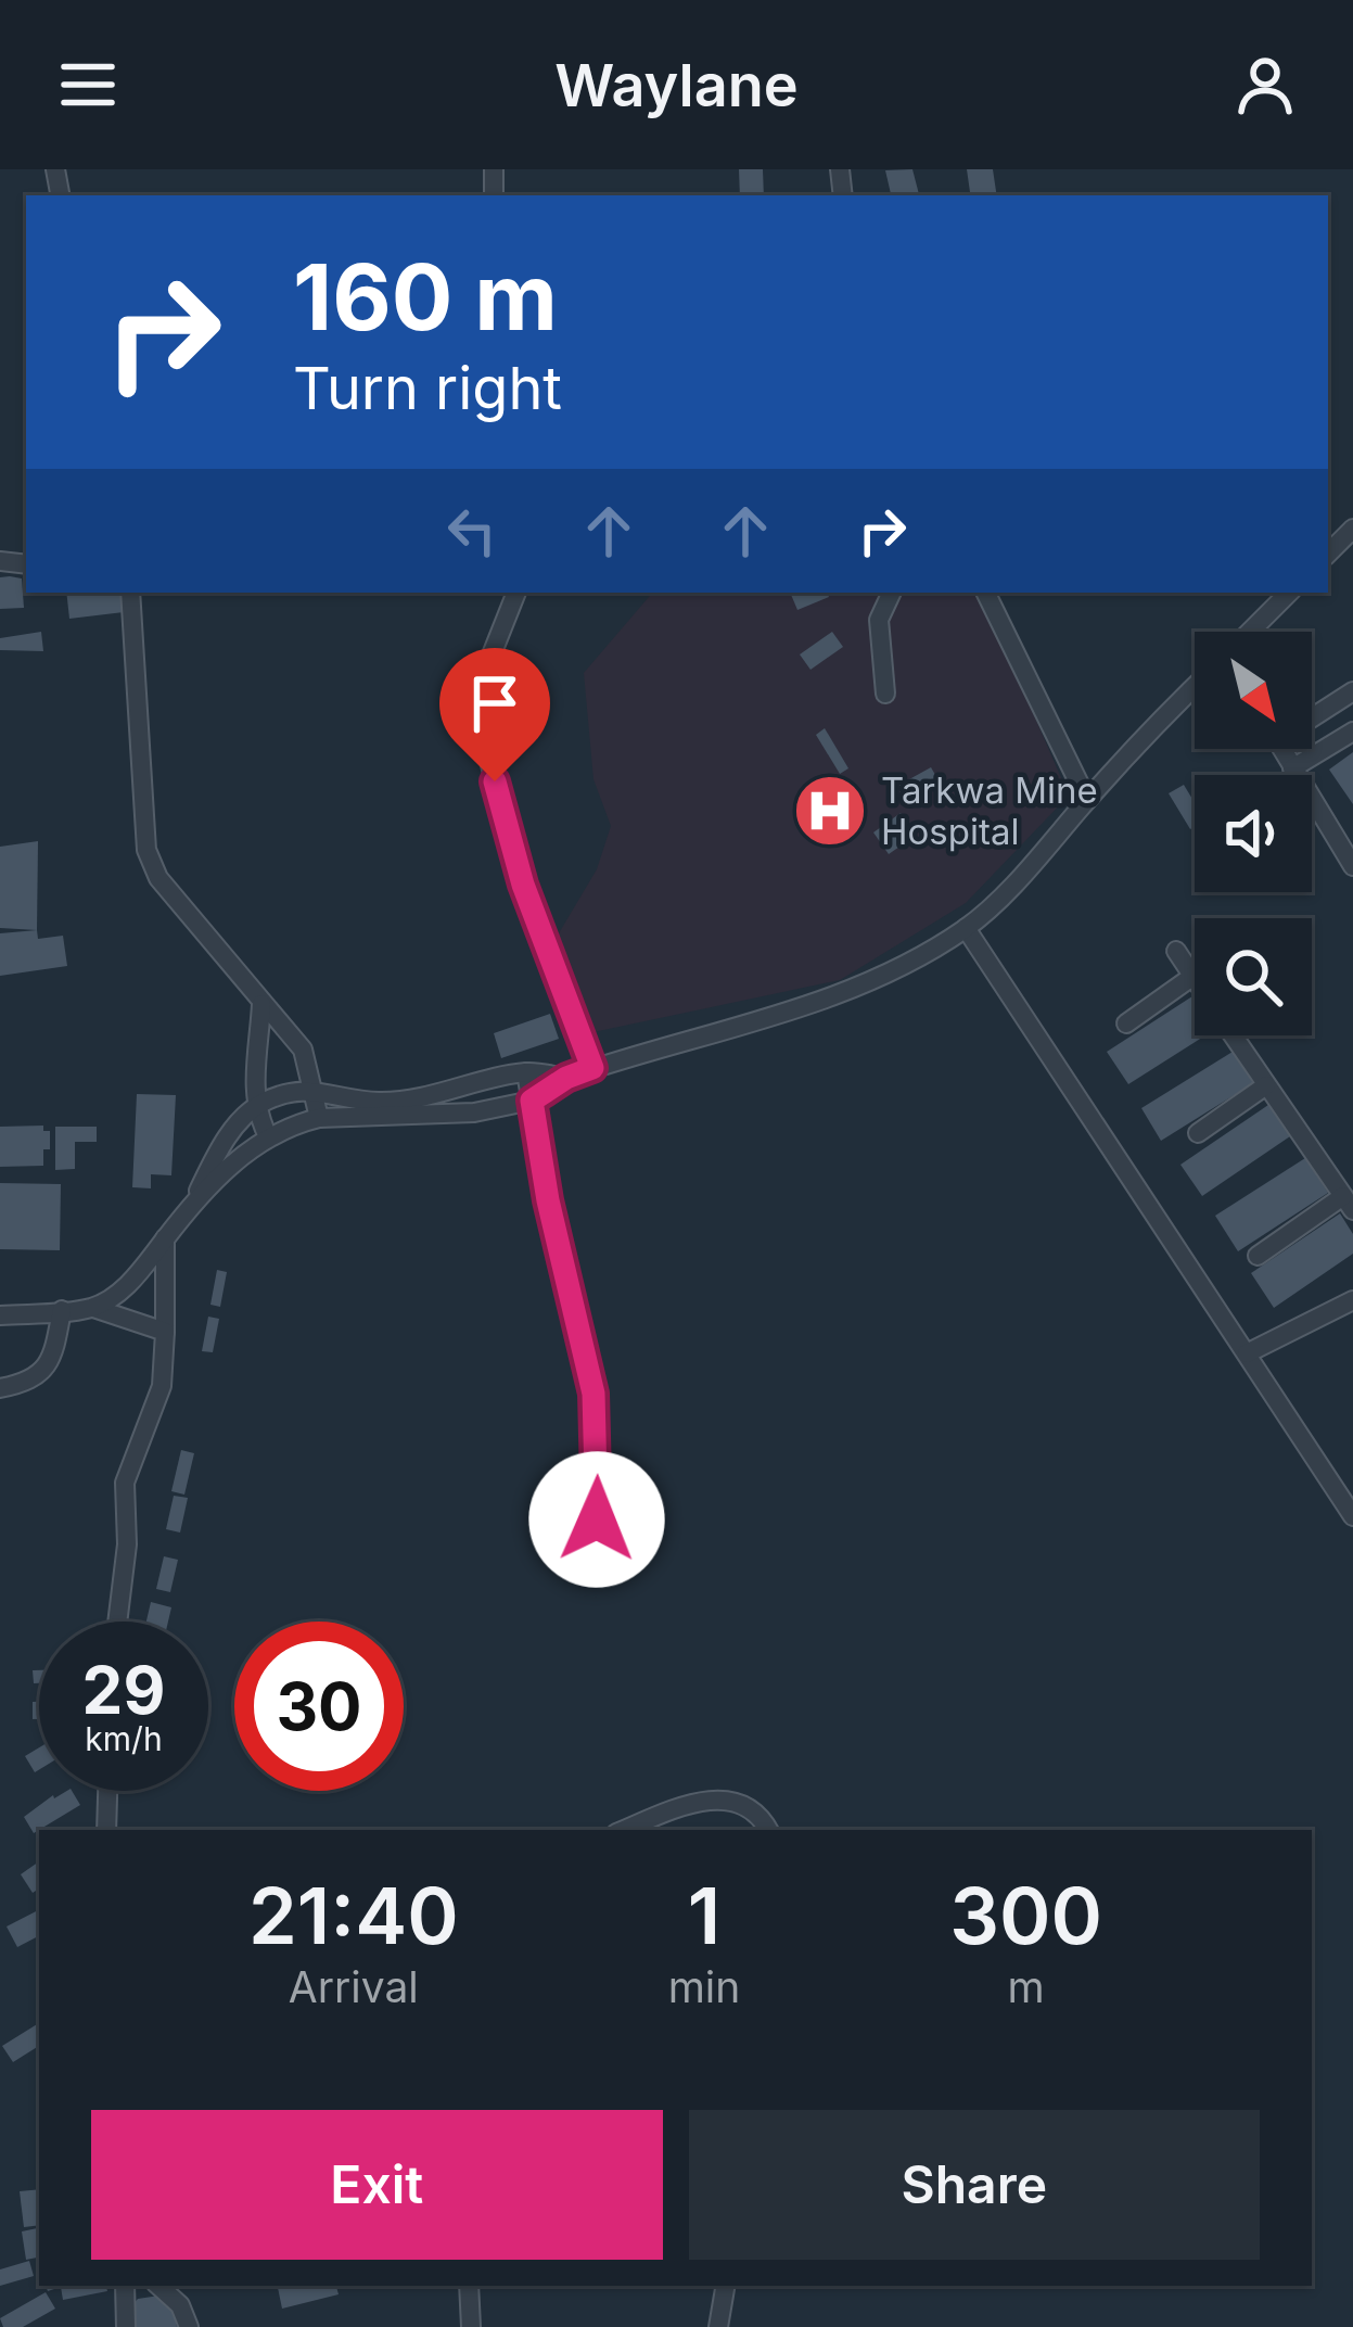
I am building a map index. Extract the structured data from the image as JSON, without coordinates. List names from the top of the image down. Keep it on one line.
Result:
{"places":{"hospital":["Tarkwa Mine Hospital"]},"north":"bottom right","page":{"header":"Waylane","turn":["160 m","Turn right"],"speed":"29 km/h","limit":"30","eta":["21:40","Arrival","1","min","300","m"],"buttons":["Exit","Share"]}}
